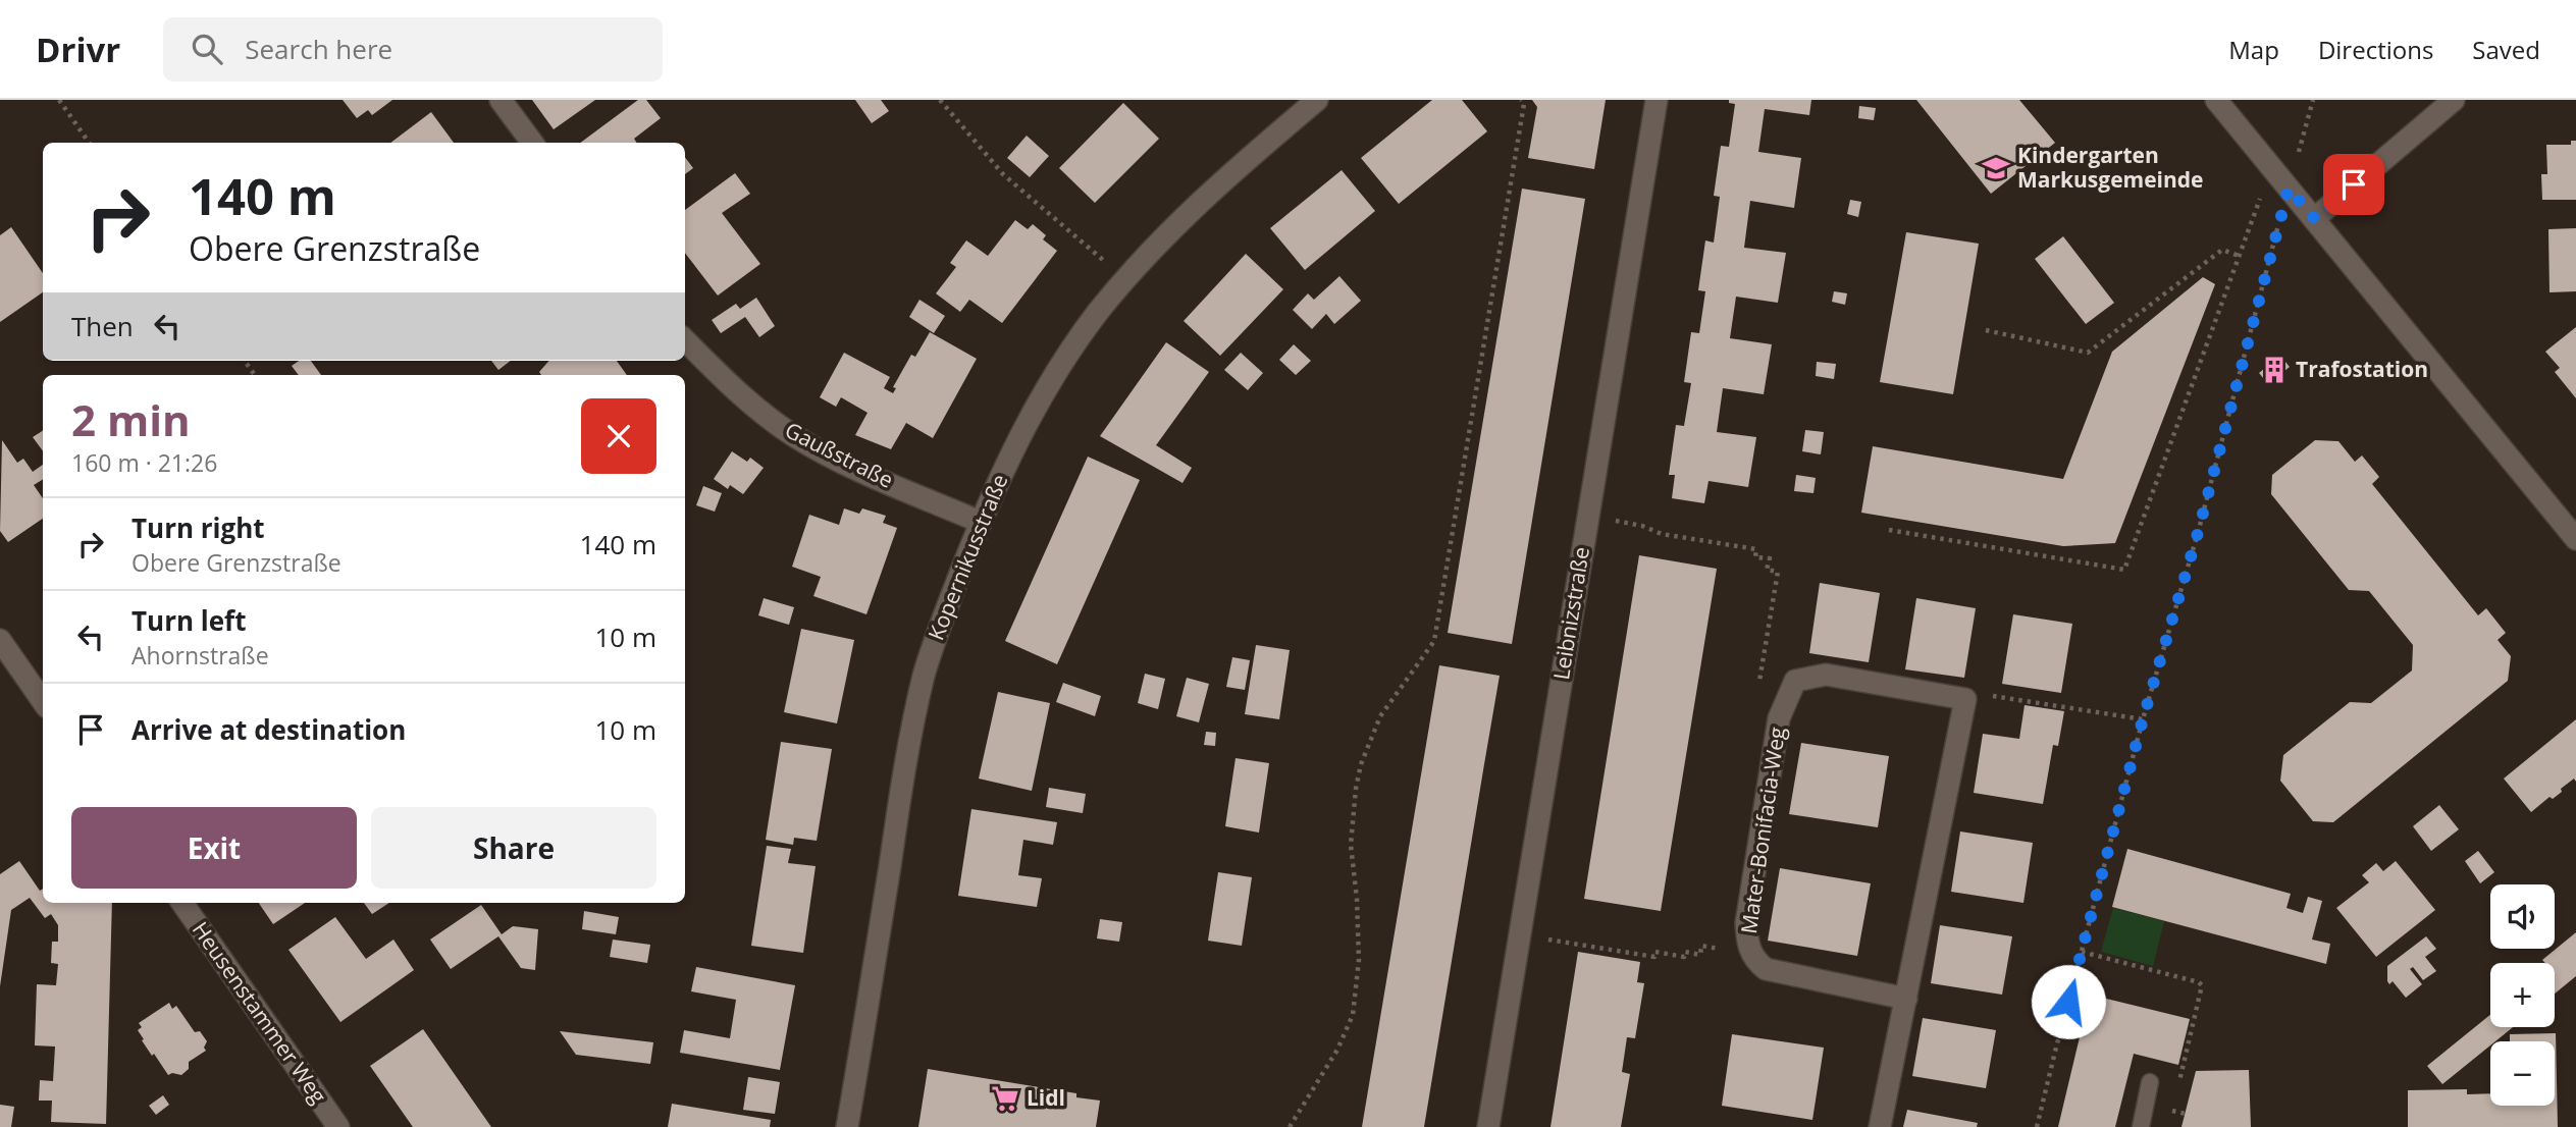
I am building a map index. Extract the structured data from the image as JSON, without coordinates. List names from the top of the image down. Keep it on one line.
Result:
{"streets":{"street":["Gaußstraße","Kopernikusstraße","Leibnizstraße","Mater-Bonifacia-Weg","Heusenstammer Weg"]},"crossings":[["Gaußstraße","Kopernikusstraße"]],"places":{"school or university":["Kindergarten Markusgemeinde"],"building":["Trafostation"],"supermarket":["Lidl"]},"page":{"header":"Drivr","search":"Search here","nav":["Map","Directions","Saved"],"turn":["140 m","Obere Grenzstraße"],"then":"Then","heading":["2 min","160 m · 21:26"],"list":[{"name":"Turn right","note":"Obere Grenzstraße","value":"140 m"},{"name":"Turn left","note":"Ahornstraße","value":"10 m"},{"name":"Arrive at destination","value":"10 m"}],"buttons":["Exit","Share"],"map_buttons":["+","−"]}}
